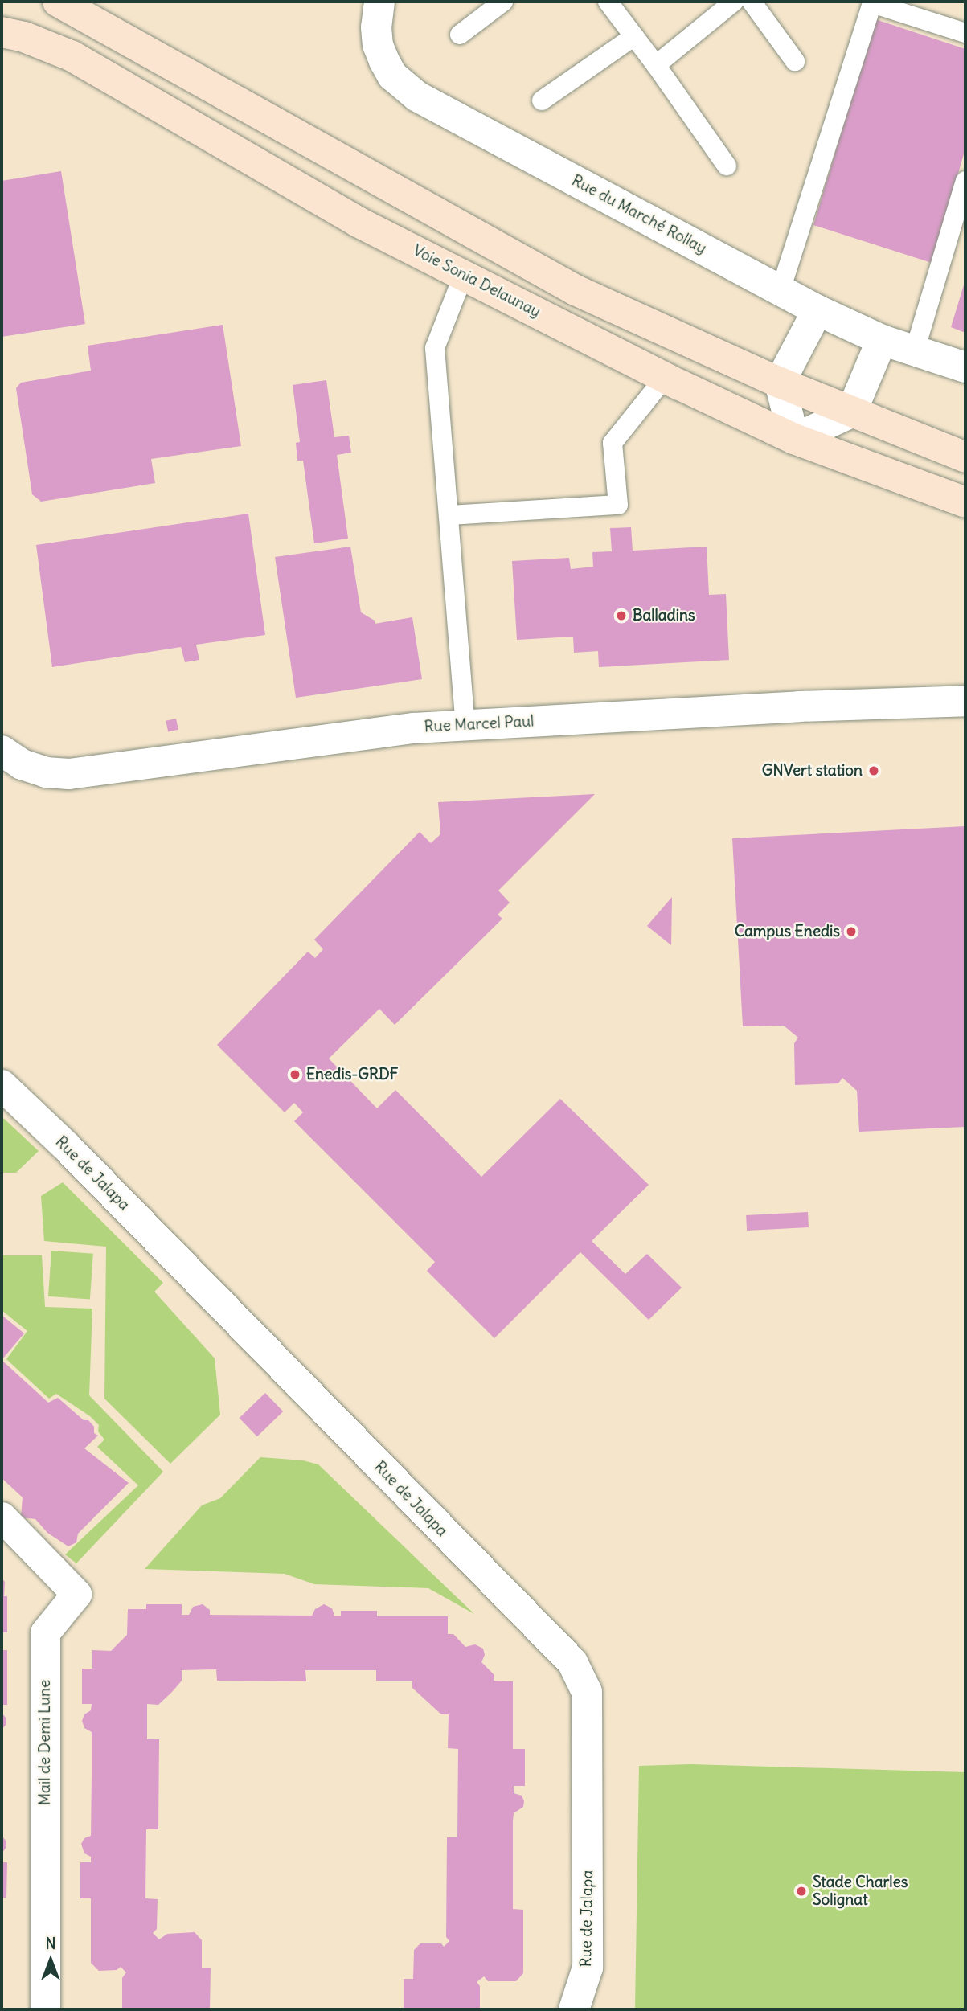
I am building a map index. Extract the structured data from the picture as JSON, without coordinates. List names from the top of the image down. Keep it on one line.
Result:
{"streets":{"main road":["Voie Sonia Delaunay"],"street":["Rue du Marché Rollay","Rue Marcel Paul","Rue de Jalapa","Mail de Demi Lune"]},"places":["Balladins","GNVert station","Campus Enedis","Enedis-GRDF","Stade Charles Solignat"],"north":"top"}
